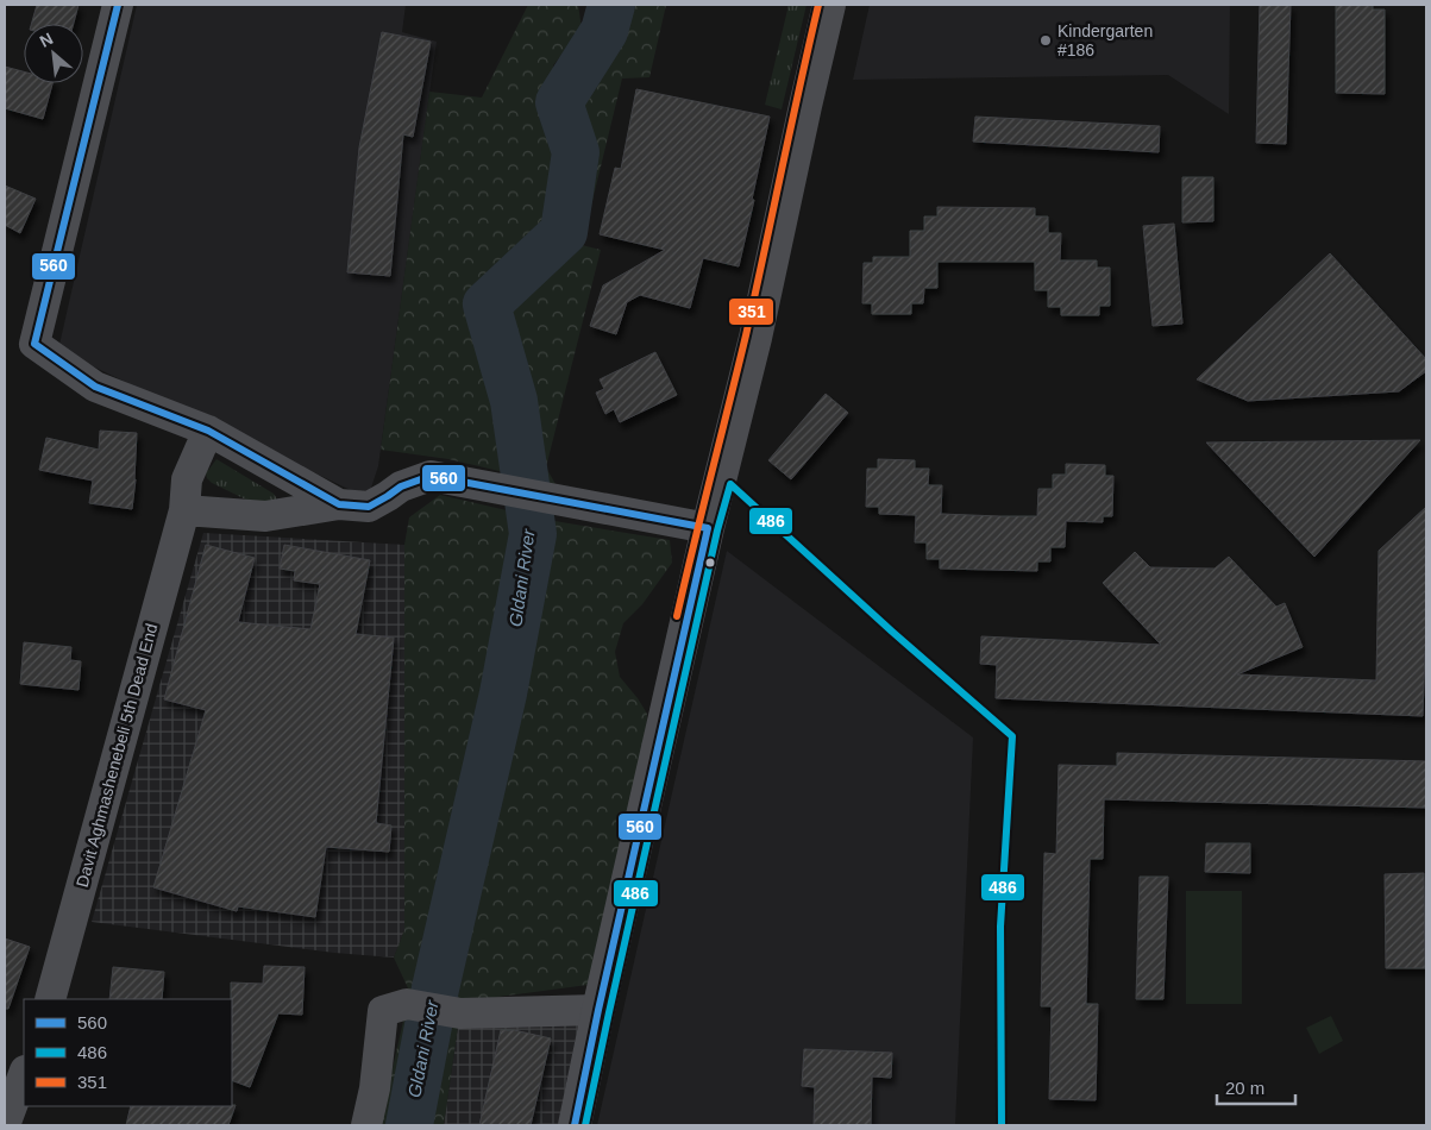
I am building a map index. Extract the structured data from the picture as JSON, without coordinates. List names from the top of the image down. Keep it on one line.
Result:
{"streets":{"street":["Davit Aghmashenebeli 5th Dead End"]},"water":["Gldani River"],"places":["Kindergarten #186"],"lines":["transit line 560","transit line 351","transit line 486"],"legend":["560","486","351"],"scale_bar":"20 m","north":"top left"}
